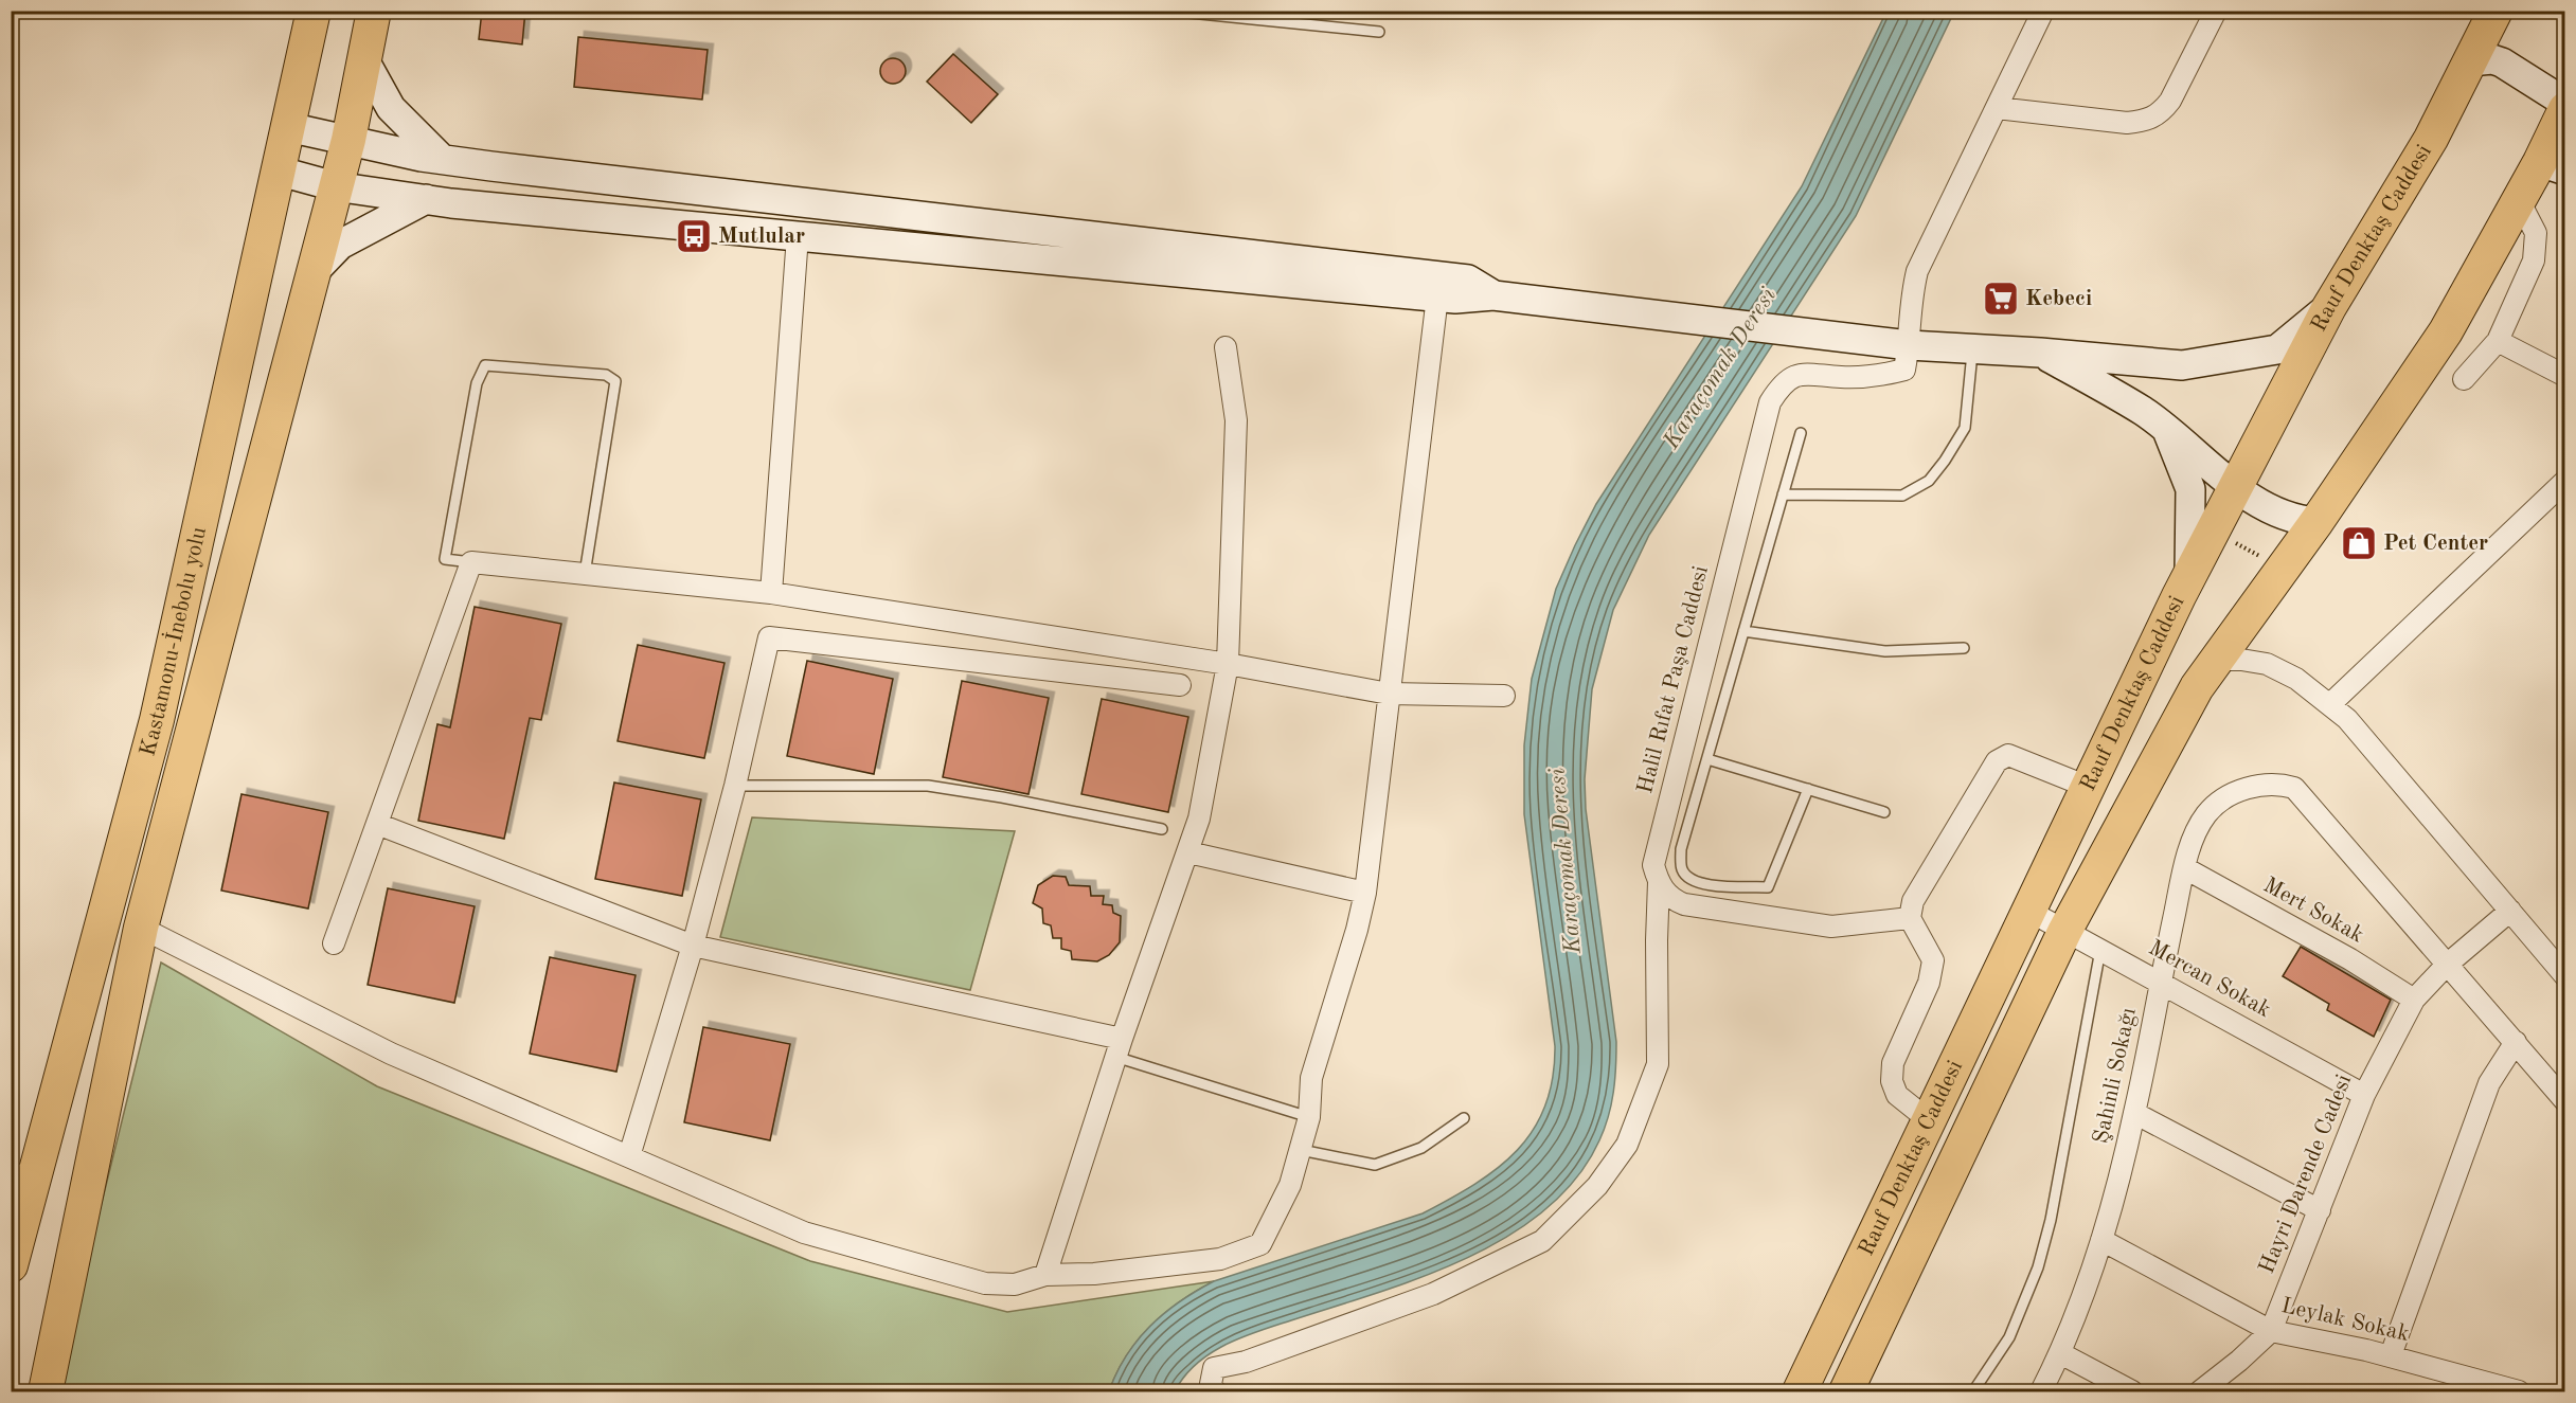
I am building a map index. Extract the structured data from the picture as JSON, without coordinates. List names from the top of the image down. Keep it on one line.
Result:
{"streets":{"main road":["Rauf Denktaş Caddesi","Kastamonu-İnebolu yolu"],"street":["Halil Rıfat Paşa Caddesi","Mert Sokak","Mercan Sokak","Şahinli Sokağı","Hayri Darende Cadesi","Leylak Sokak"]},"crossings":[["Rauf Denktaş Caddesi","Mercan Sokak"],["Mert Sokak","Şahinli Sokağı"],["Mert Sokak","Hayri Darende Cadesi"],["Mercan Sokak","Şahinli Sokağı"],["Mercan Sokak","Hayri Darende Cadesi"],["Şahinli Sokağı","Hayri Darende Cadesi"],["Şahinli Sokağı","Leylak Sokak"],["Hayri Darende Cadesi","Leylak Sokak"]],"water":["Karaçomak Deresi"],"places":{"bus stop":["Mutlular"],"supermarket":["Kebeci"],"shop":["Pet Center"]}}
